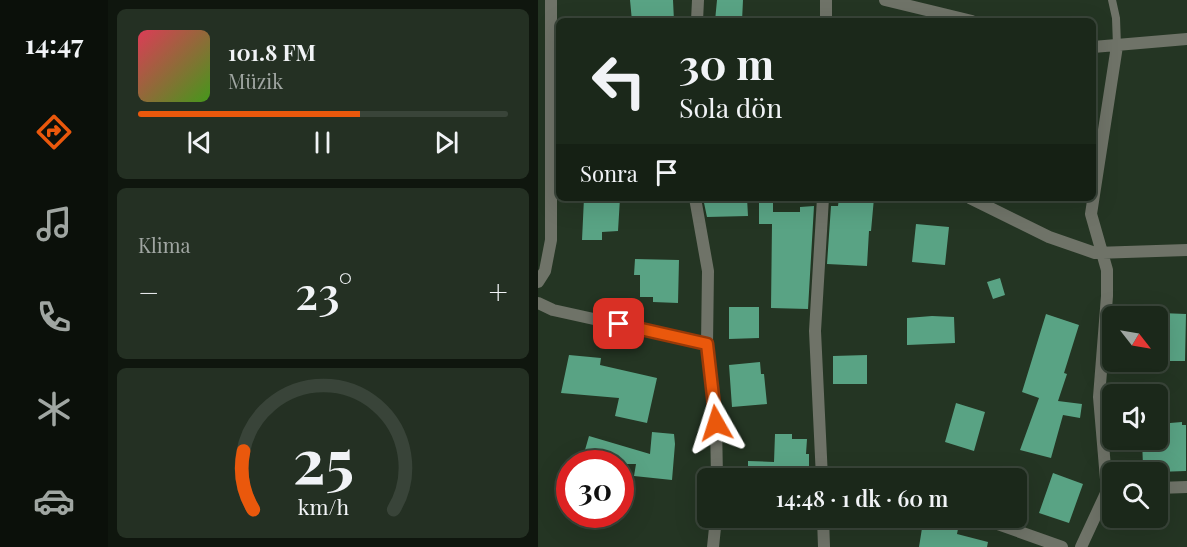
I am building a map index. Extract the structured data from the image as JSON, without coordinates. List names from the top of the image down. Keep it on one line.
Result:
{"north":"bottom right","page":{"tabs":"14:47","turn":["30 m","Sola dön"],"song":["101.8 FM","Müzik"],"then":"Sonra","tile":"Klima","heat":["−","23°","+"],"limit":"30","trip":"14:48 · 1 dk · 60 m","gauge":["25","km/h"]}}
